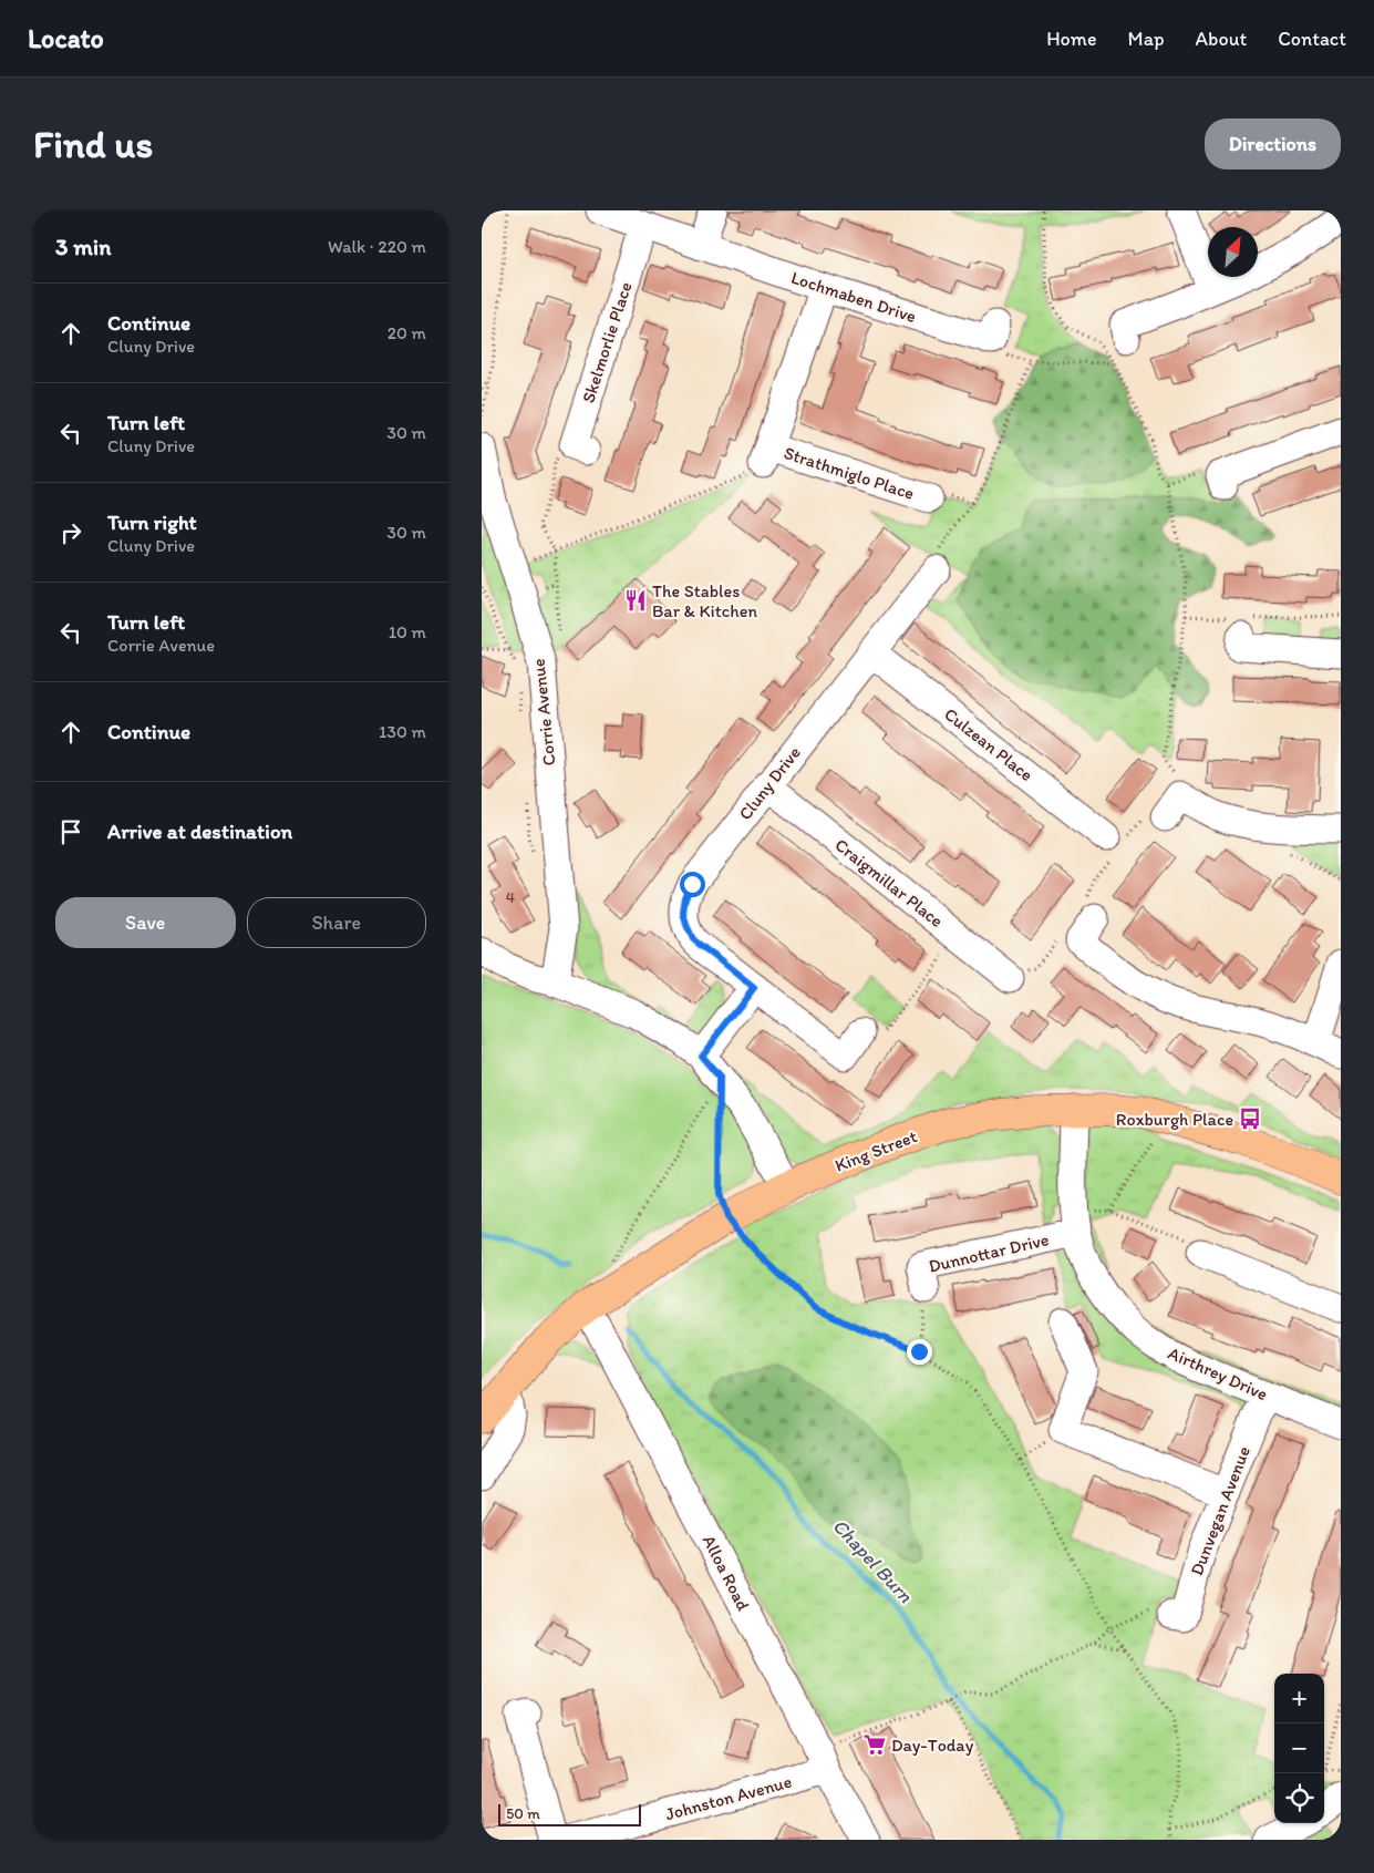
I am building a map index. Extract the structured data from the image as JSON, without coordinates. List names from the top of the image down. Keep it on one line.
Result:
{"streets":{"main road":["King Street"],"street":["Lochmaben Drive","Skelmorlie Place","Strathmiglo Place","Corrie Avenue","Culzean Place","Cluny Drive","Craigmillar Place","Dunnottar Drive","Airthrey Drive","Dunvegan Avenue","Alloa Road","Johnston Avenue"]},"crossings":[["Lochmaben Drive","Skelmorlie Place"],["Lochmaben Drive","Strathmiglo Place"],["Culzean Place","Cluny Drive"],["Cluny Drive","Craigmillar Place"],["King Street","Airthrey Drive"],["King Street","Alloa Road"],["Dunnottar Drive","Airthrey Drive"],["Airthrey Drive","Dunvegan Avenue"],["Alloa Road","Johnston Avenue"]],"water":["Chapel Burn"],"places":{"restaurant":["The Stables Bar & Kitchen"],"bus stop":["Roxburgh Place"],"supermarket":["Day-Today"]},"house_numbers":["4"],"scale_bar":"50 m","north":"top right","page":{"header":"Locato","nav":["Home","Map","About","Contact"],"buttons":["Directions",["Save","Share"]],"title":"Find us","heading":["3 min","Walk · 220 m"],"list":[["Continue","Cluny Drive","20 m"],["Turn left","Cluny Drive","30 m"],["Turn right","Cluny Drive","30 m"],["Turn left","Corrie Avenue","10 m"],["Continue","130 m"],"Arrive at destination"],"map_buttons":["+","−"],"scale":"50 m"}}
